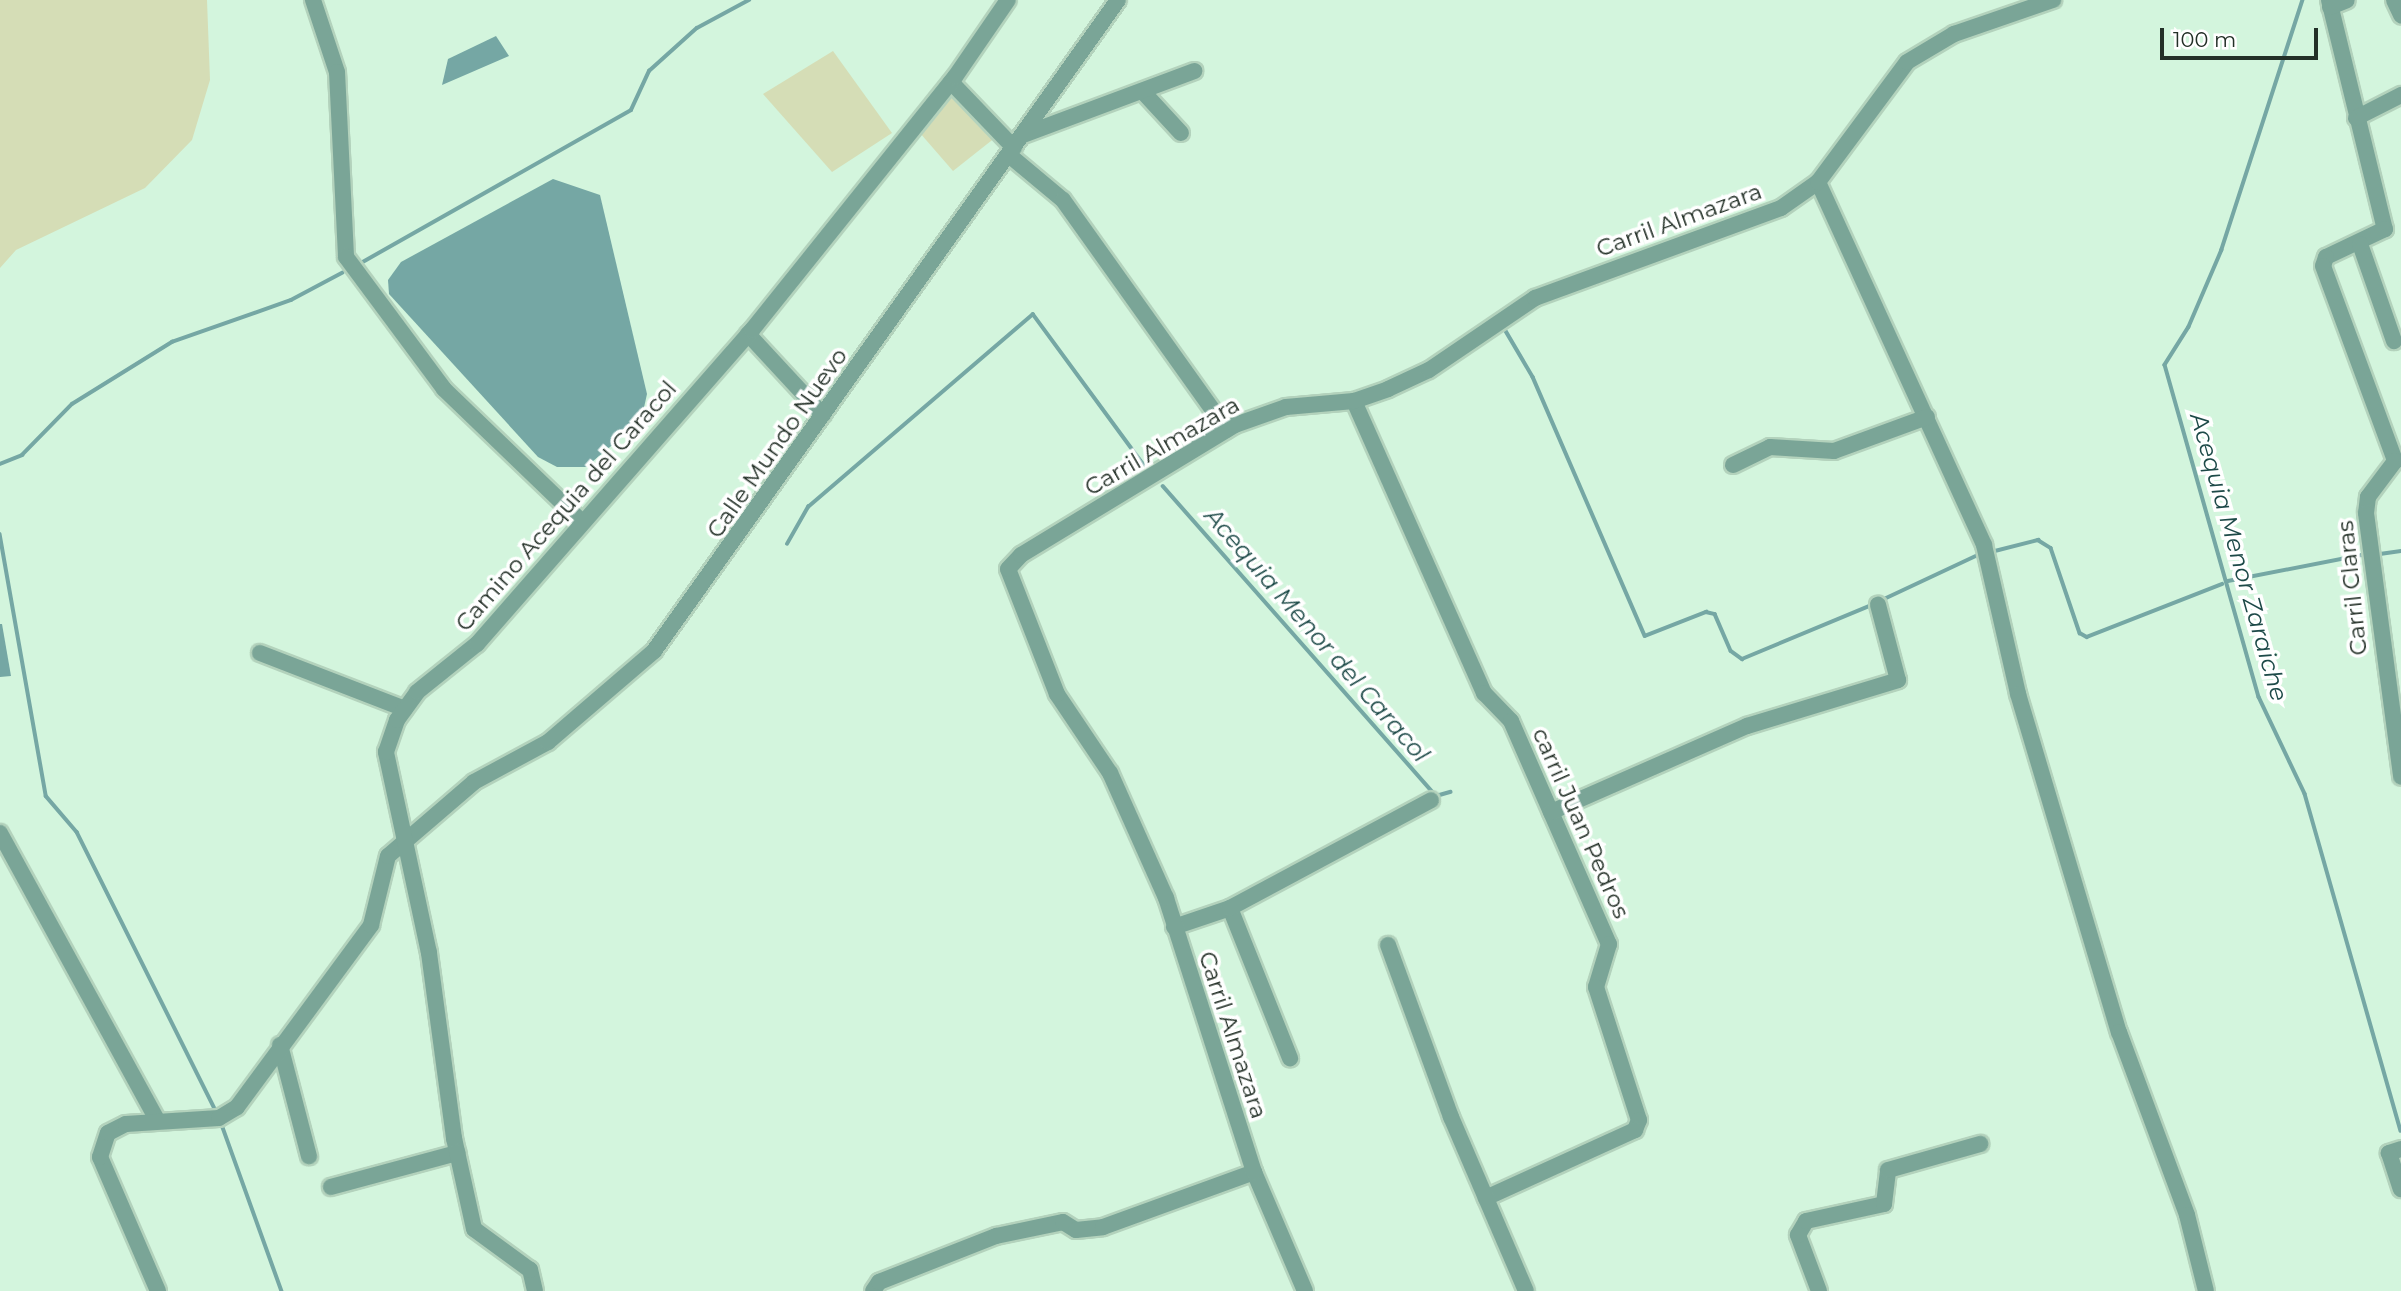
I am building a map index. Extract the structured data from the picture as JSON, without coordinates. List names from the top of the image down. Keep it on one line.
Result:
{"streets":{"street":["Carril Almazara","Calle Mundo Nuevo","Camino Acequia del Caracol","Carril Claras","carril Juan Pedros"]},"crossings":[["Carril Almazara","carril Juan Pedros"],["Calle Mundo Nuevo","Camino Acequia del Caracol"]],"water":["Acequia Menor Zaraiche","Acequia Menor del Caracol"],"scale_bar":"100 m"}
